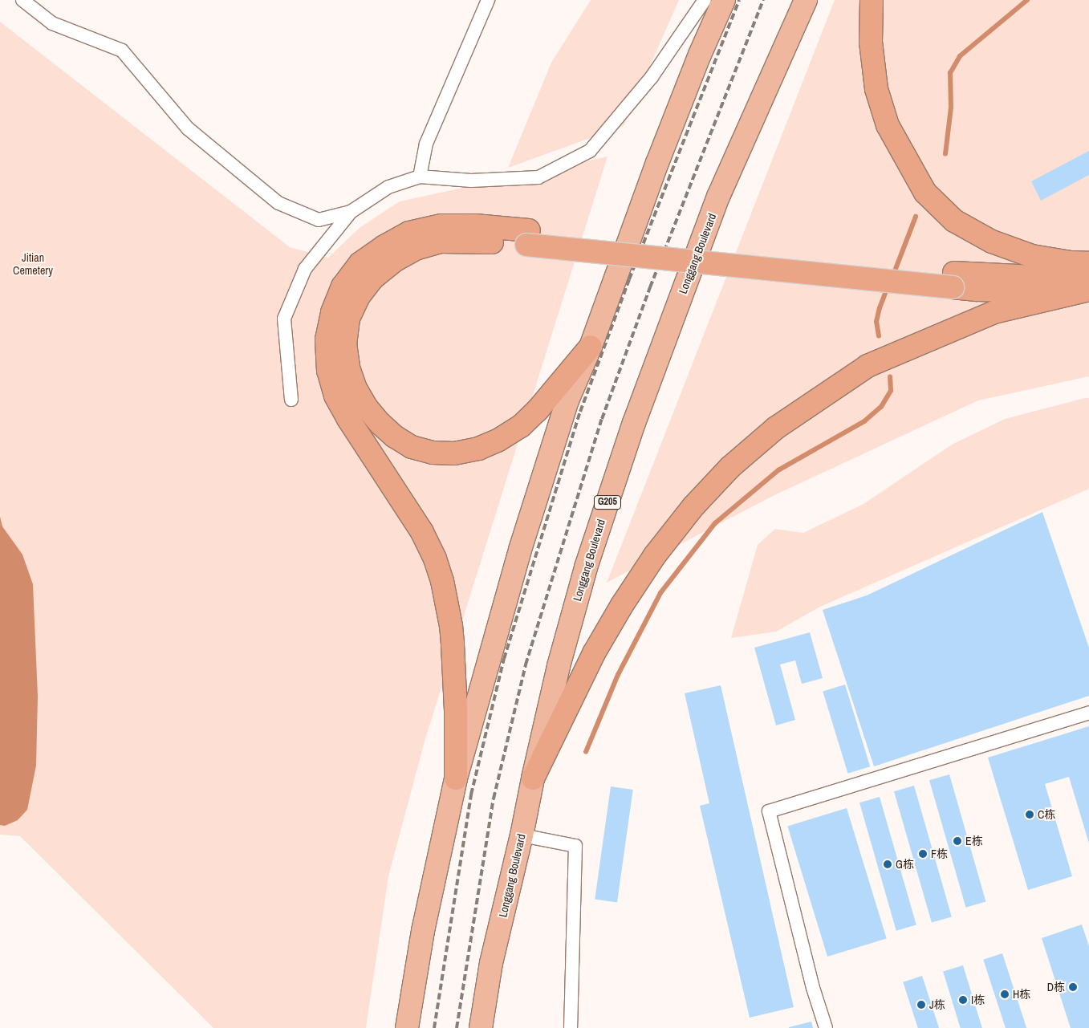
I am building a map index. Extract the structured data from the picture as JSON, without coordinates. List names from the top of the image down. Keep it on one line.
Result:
{"streets":{"highway":["Longgang Boulevard","G205"]},"parks":["Jitian Cemetery"],"places":["C栋","E栋","F栋","G栋","D栋","H栋","I栋","J栋"]}
